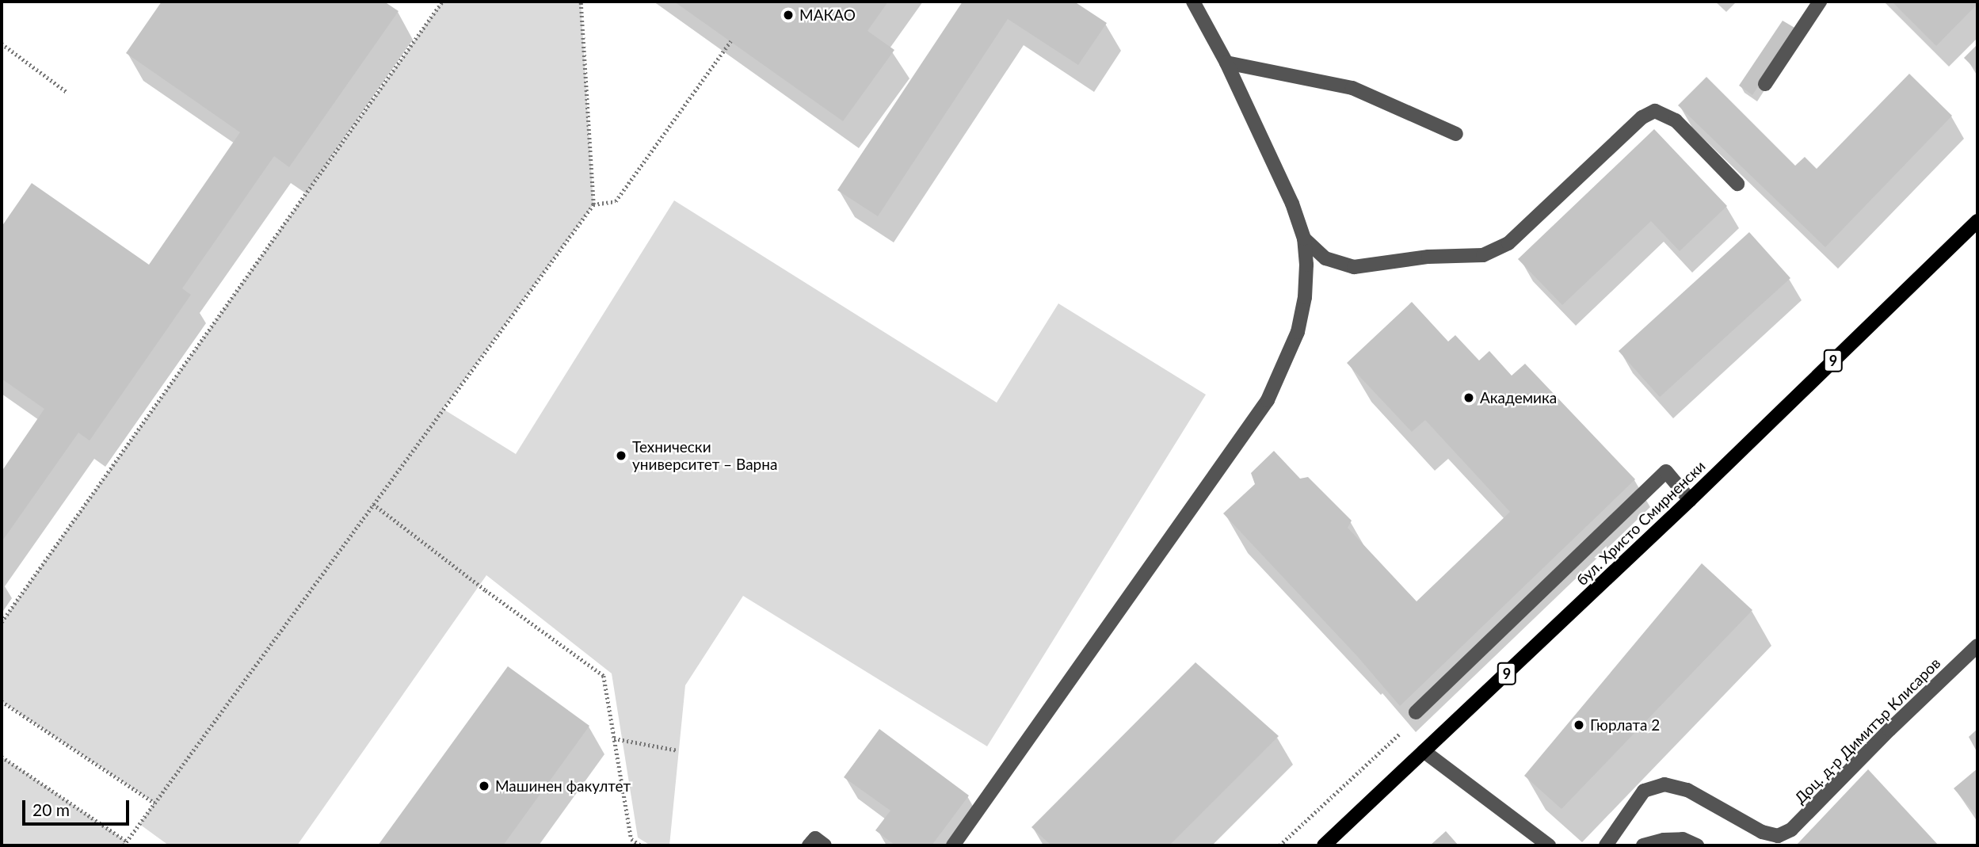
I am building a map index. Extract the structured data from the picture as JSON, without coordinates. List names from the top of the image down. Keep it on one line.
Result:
{"streets":{"main road":["9","бул. Христо Смирненски"],"street":["Доц. д-р Димитър Клисаров"]},"places":["МАКАО","Академика","Технически университет – Варна","Гюрлата 2","Машинен факултет"],"scale_bar":"20 m"}
